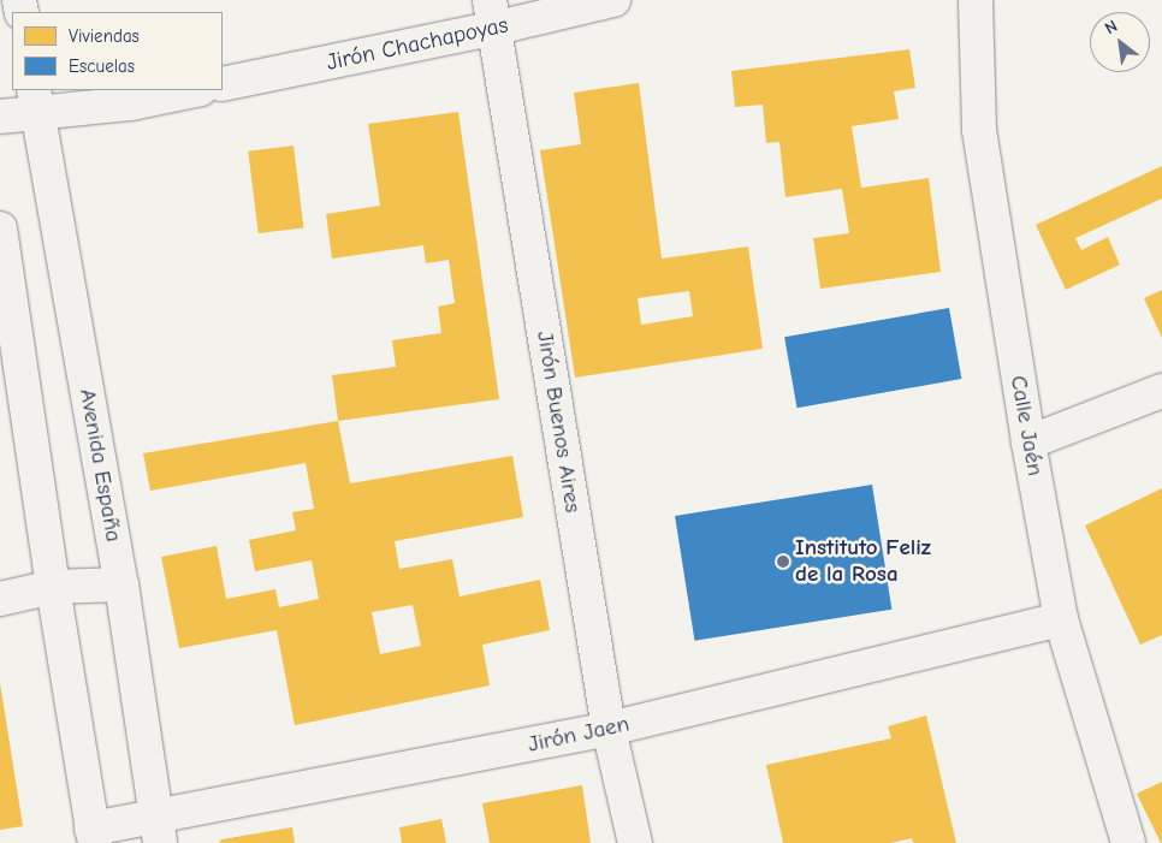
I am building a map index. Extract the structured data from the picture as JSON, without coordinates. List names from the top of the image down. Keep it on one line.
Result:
{"streets":{"street":["Jirón Chachapoyas","Jirón Buenos Aires","Calle Jaén","Avenida España","Jirón Jaen"]},"crossings":[["Jirón Chachapoyas","Jirón Buenos Aires"],["Jirón Buenos Aires","Jirón Jaen"],["Calle Jaén","Jirón Jaen"],["Avenida España","Jirón Jaen"]],"places":["Instituto Feliz de la Rosa"],"legend":["Viviendas","Escuelas"],"north":"top left"}
